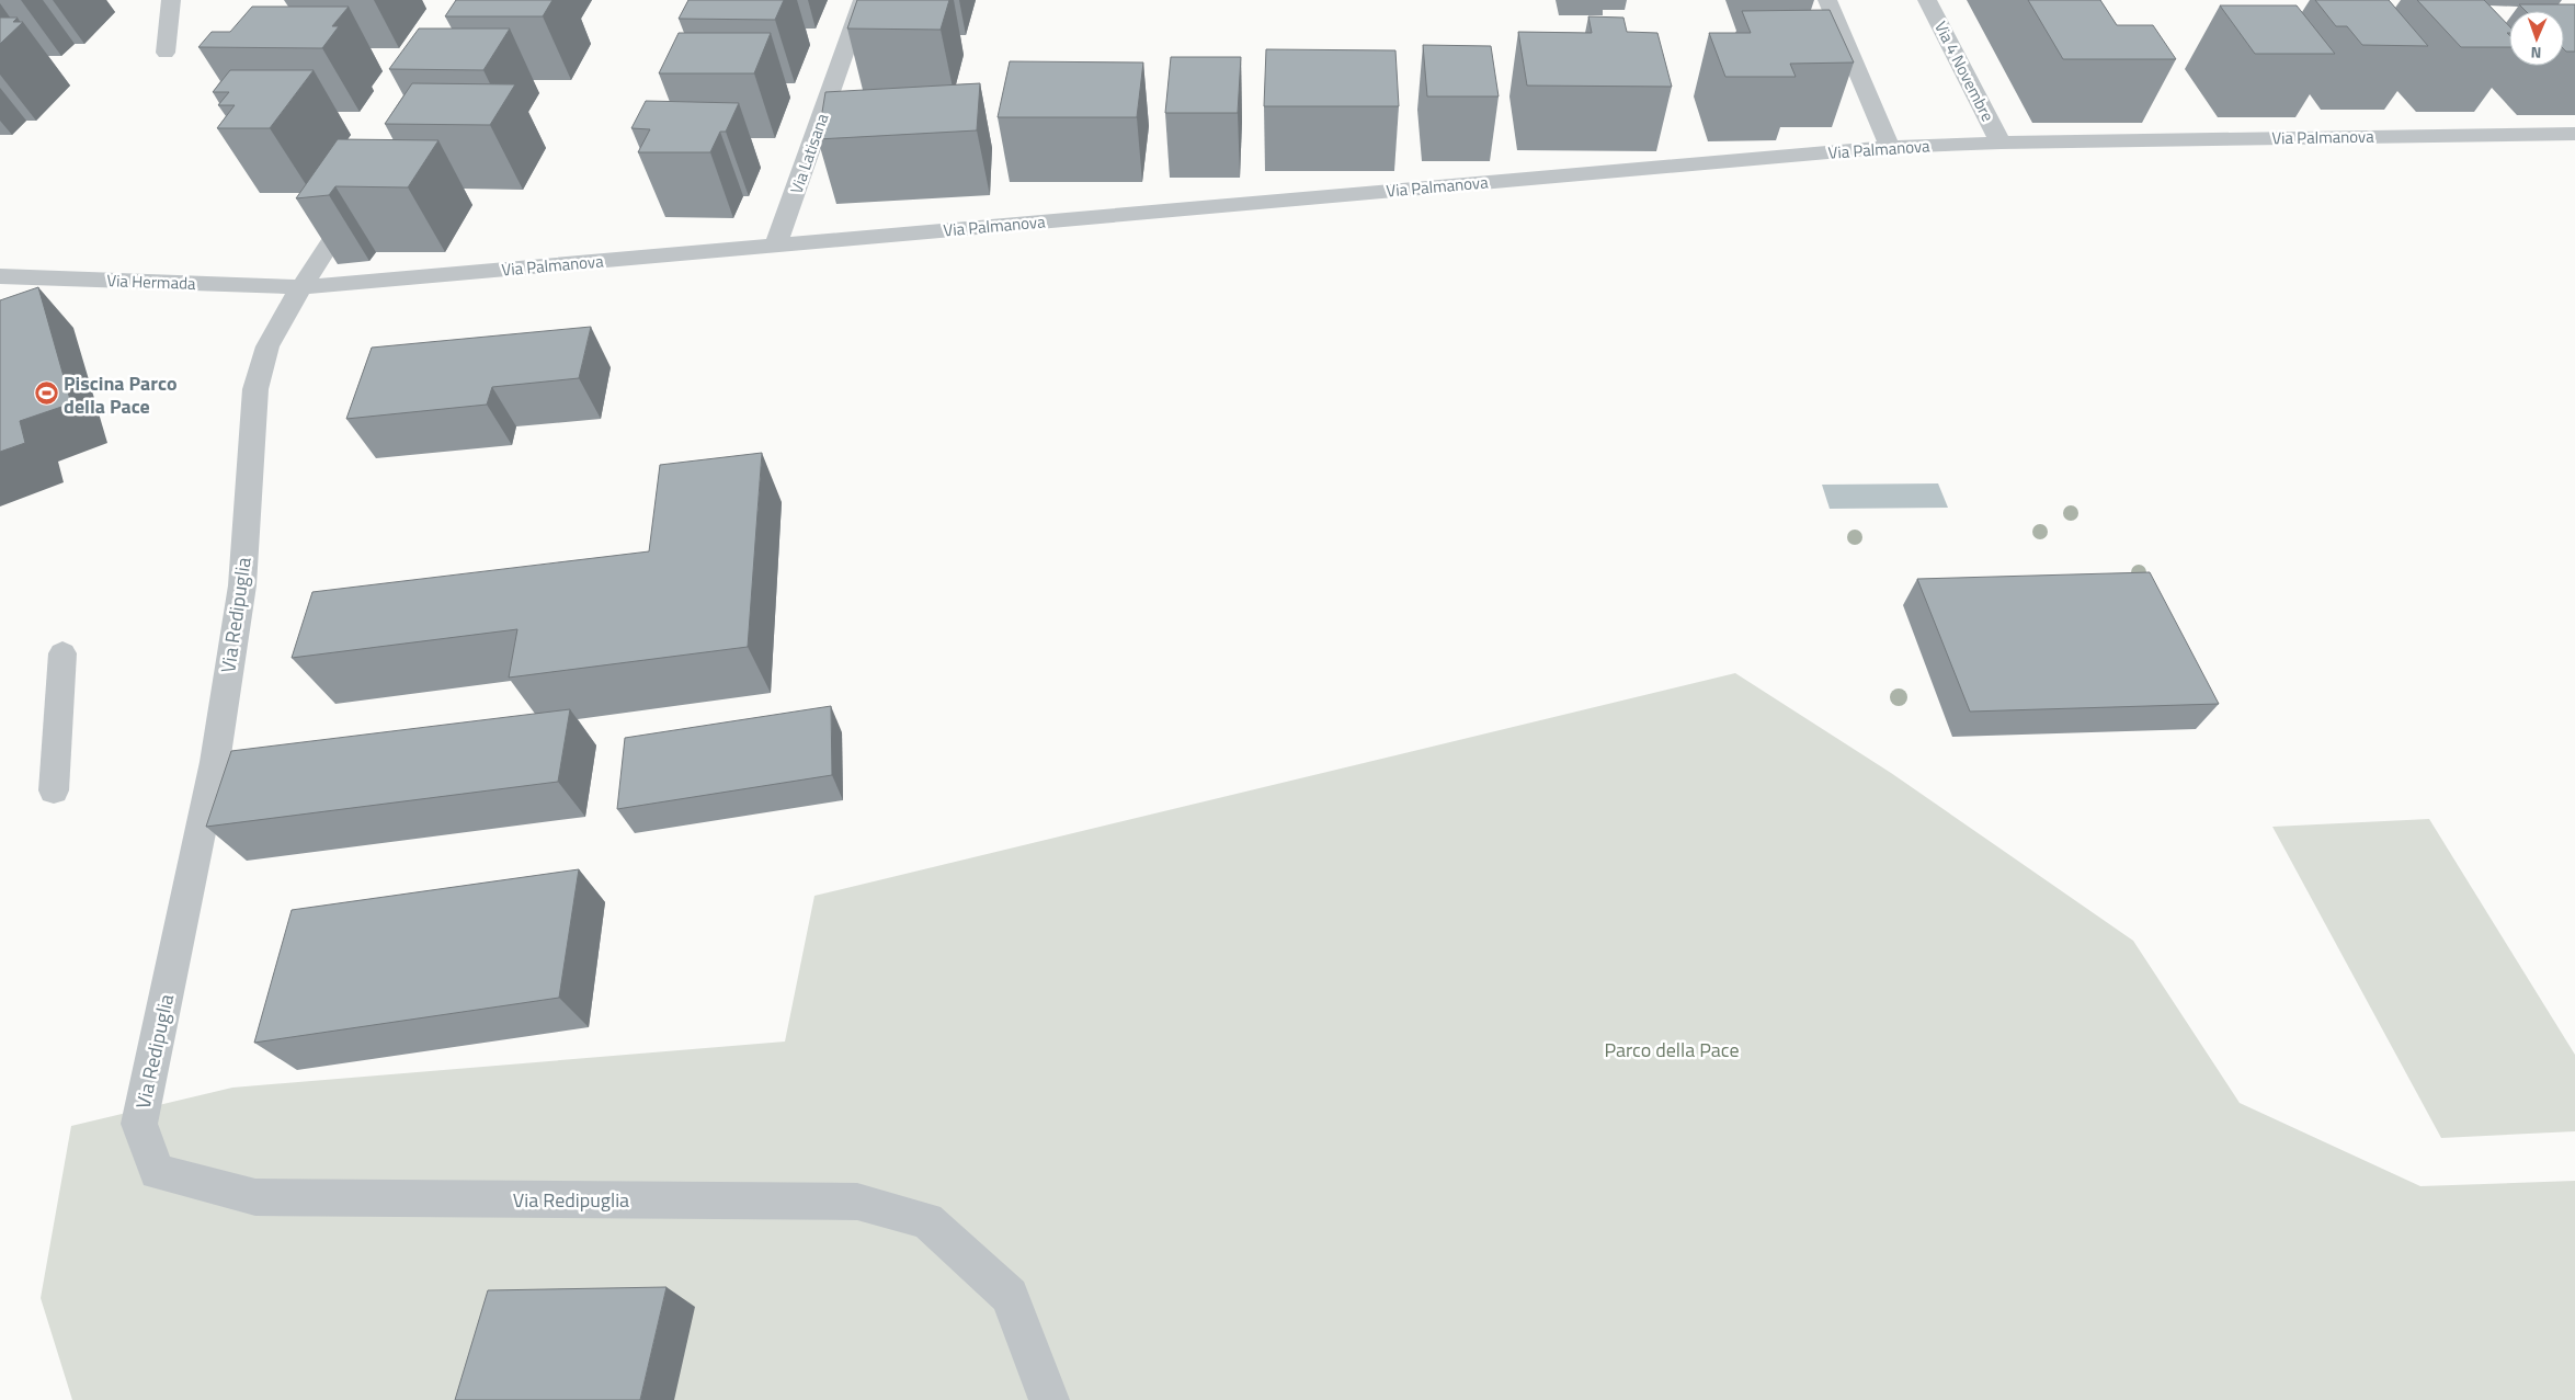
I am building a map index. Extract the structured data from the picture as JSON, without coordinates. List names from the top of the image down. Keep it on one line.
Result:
{"streets":{"street":["Via 4 Novembre","Via Palmanova","Via Latisana","Via Hermada","Via Redipuglia"]},"crossings":[["Via 4 Novembre","Via Palmanova"],["Via Palmanova","Via Latisana"],["Via Palmanova","Via Hermada"],["Via Palmanova","Via Redipuglia"],["Via Hermada","Via Redipuglia"]],"parks":["Parco della Pace"],"places":{"sports":["Piscina Parco della Pace"]},"north":"bottom"}
